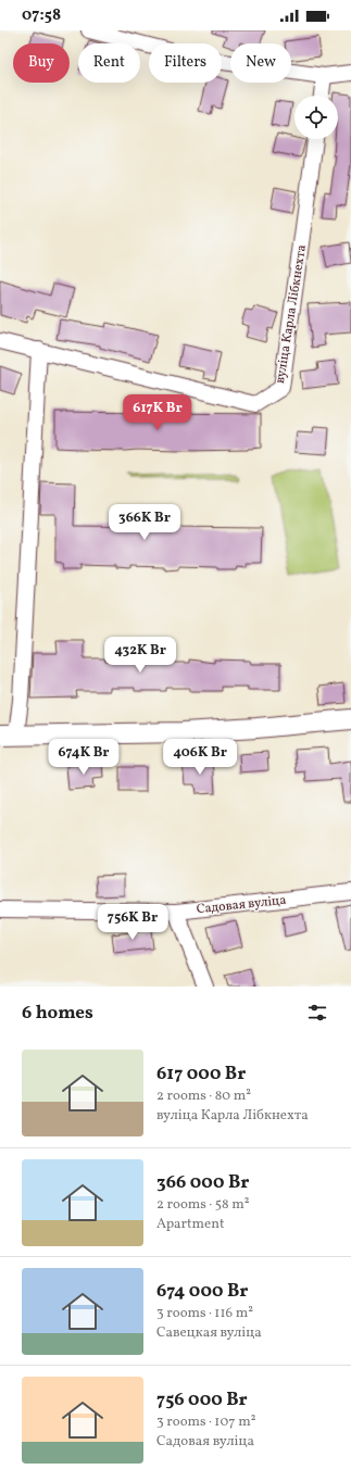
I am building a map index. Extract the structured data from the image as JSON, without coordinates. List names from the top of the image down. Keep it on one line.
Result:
{"streets":{"street":["вуліца Карла Лібкнехта","Садовая вуліца"]},"page":{"status":"07:58","chip":["Buy","Rent","Filters","New"],"price":["617K Br","366K Br","432K Br","674K Br","406K Br","756K Br"],"heading":"6 homes","list":[{"name":"617 000 Br","note":"2 rooms · 80 m² · вуліца Карла Лібкнехта"},{"name":"366 000 Br","note":"2 rooms · 58 m² · Apartment"},{"name":"674 000 Br","note":"3 rooms · 116 m² · Савецкая вуліца"},{"name":"756 000 Br","note":"3 rooms · 107 m² · Садовая вуліца"}]}}
